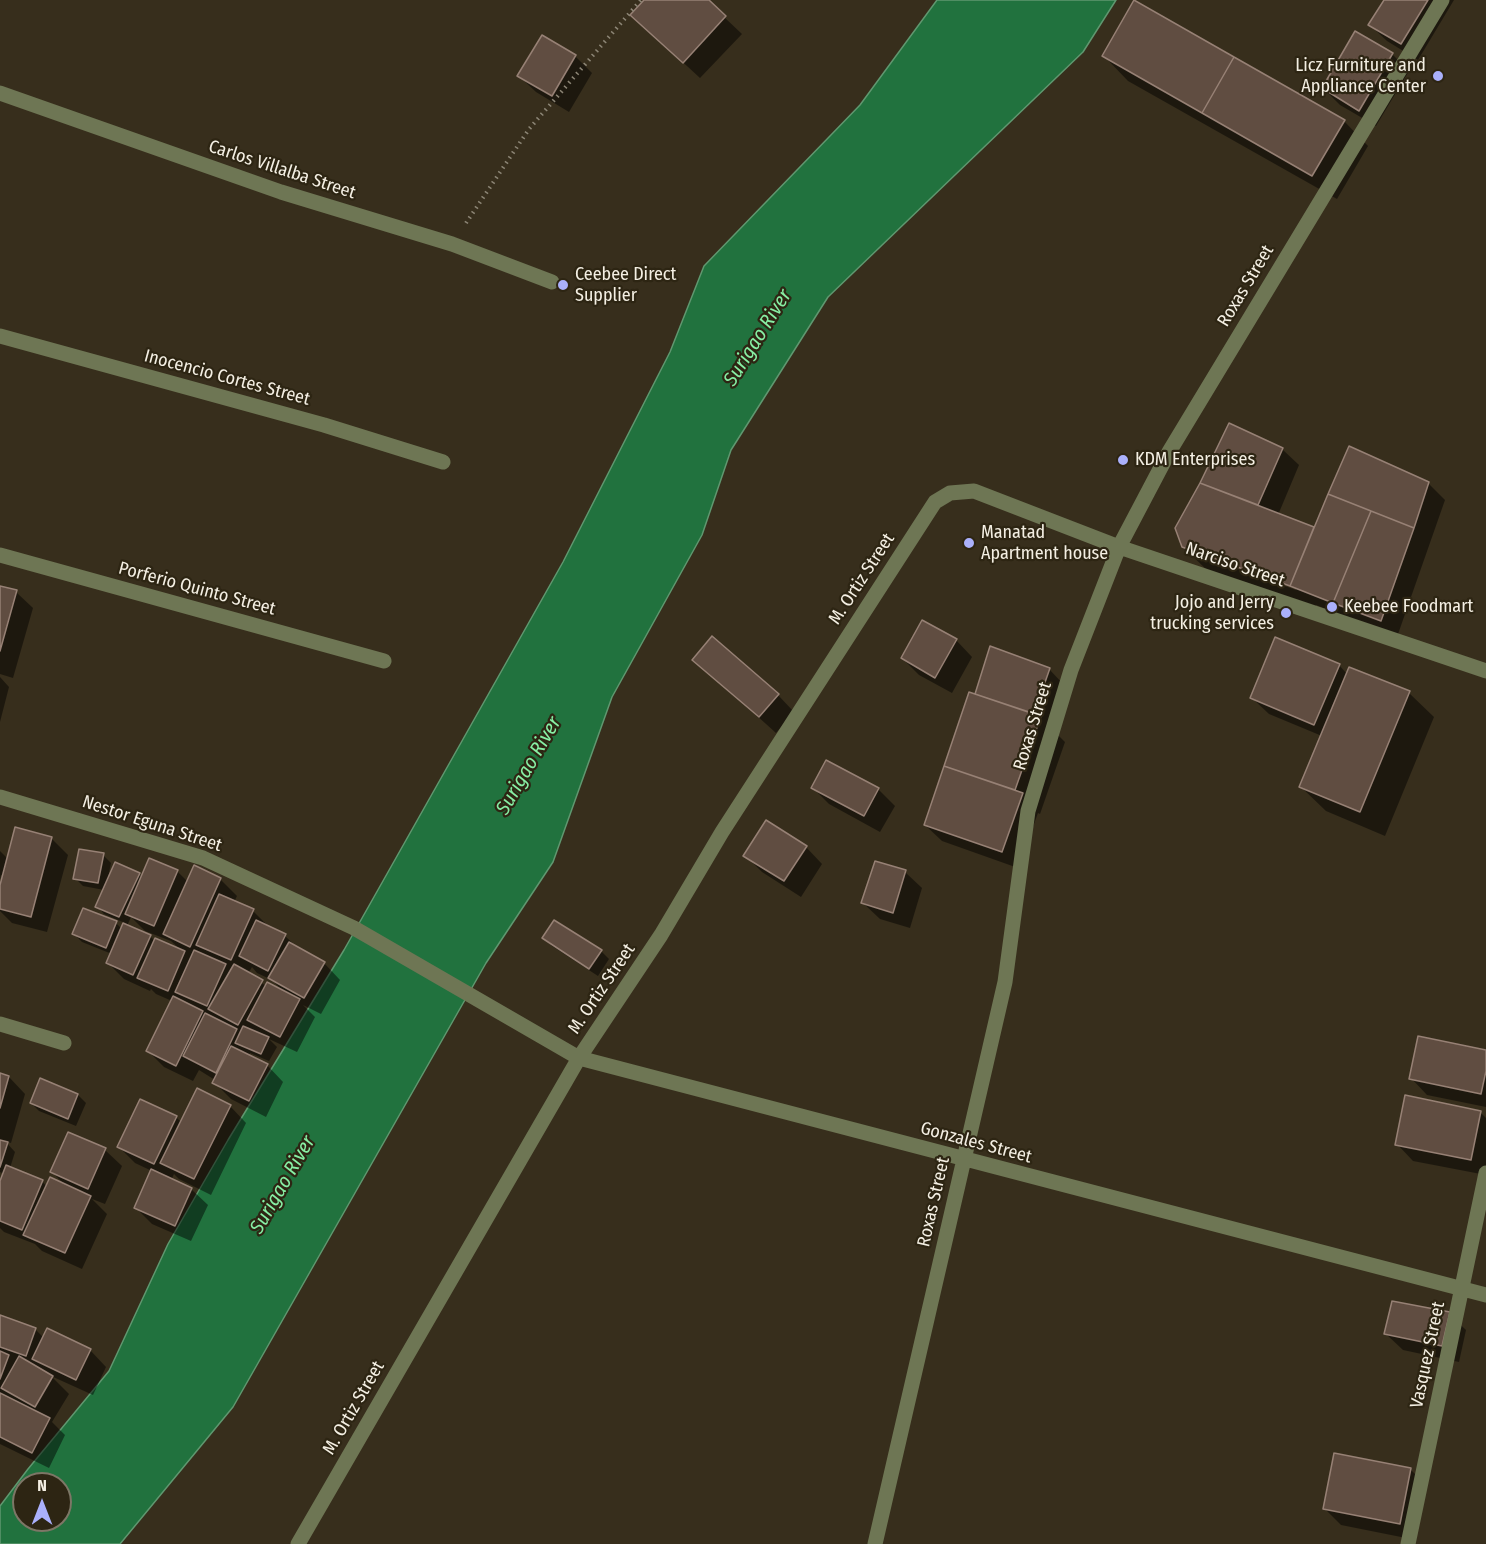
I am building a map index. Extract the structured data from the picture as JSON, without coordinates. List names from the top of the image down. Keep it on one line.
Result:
{"streets":{"street":["Carlos Villalba Street","Roxas Street","Inocencio Cortes Street","Narciso Street","M. Ortiz Street","Porferio Quinto Street","Nestor Eguna Street","Gonzales Street","Vasquez Street"]},"crossings":[["Roxas Street","Narciso Street"],["Roxas Street","Gonzales Street"],["Narciso Street","M. Ortiz Street"],["M. Ortiz Street","Gonzales Street"],["Nestor Eguna Street","Gonzales Street"],["Gonzales Street","Vasquez Street"]],"water":["Surigao River"],"places":["Licz Furniture and Appliance Center","Ceebee Direct Supplier","KDM Enterprises","Manatad Apartment house","Keebee Foodmart","Jojo and Jerry trucking services"],"north":"top"}
